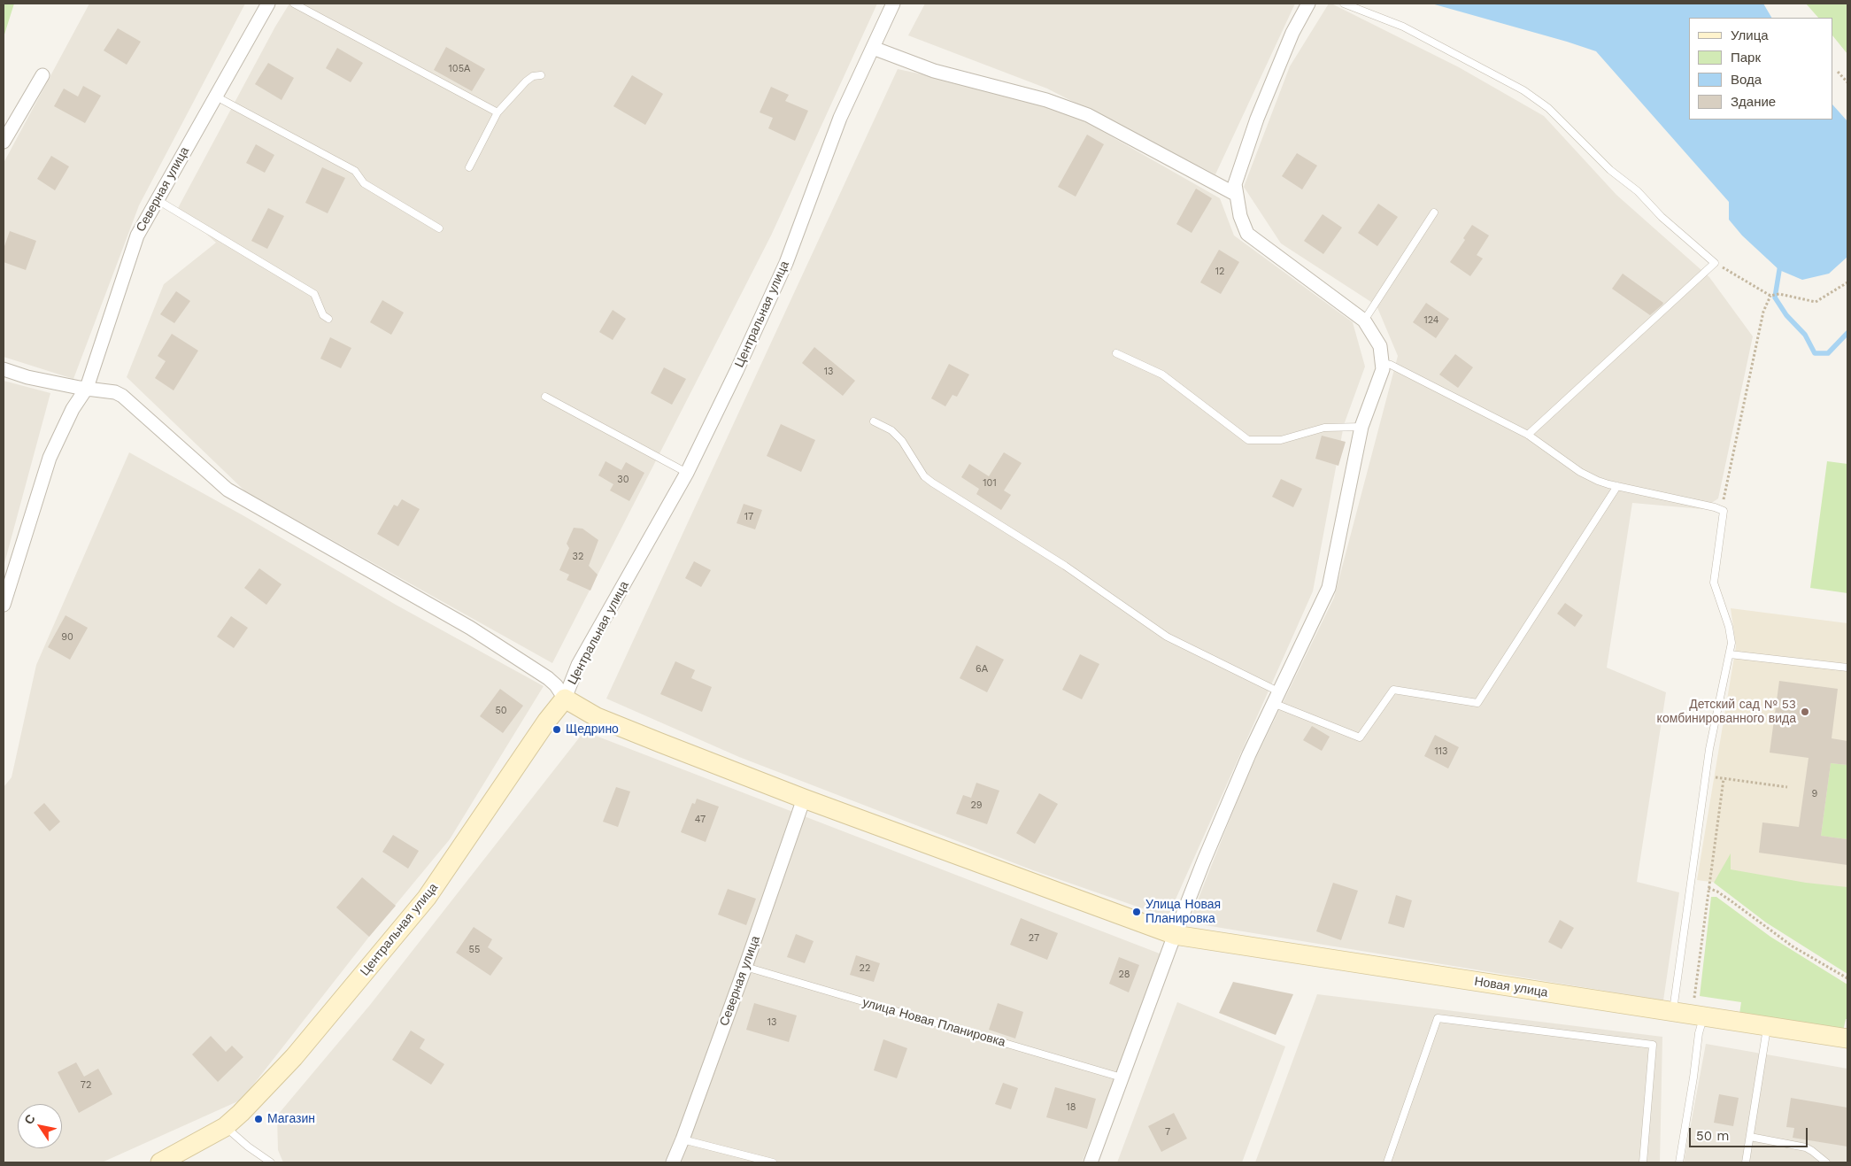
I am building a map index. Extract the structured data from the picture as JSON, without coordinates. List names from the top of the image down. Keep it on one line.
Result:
{"streets":{"street":["Северная улица","Центральная улица","Новая улица"],"lane":["улица Новая Планировка"]},"crossings":[["Северная улица","Новая улица"],["Северная улица","улица Новая Планировка"],["Центральная улица","Новая улица"]],"places":["Детский сад № 53 комбинированного вида","Щедрино","Улица Новая Планировка","Магазин"],"house_numbers":["105А","12","124","13","30","101","17","32","90","6А","50","113","9","29","47","27","55","22","28","13","72","18","7"],"legend":["Улица","Парк","Вода","Здание"],"scale_bar":"50 m","north":"top left"}
